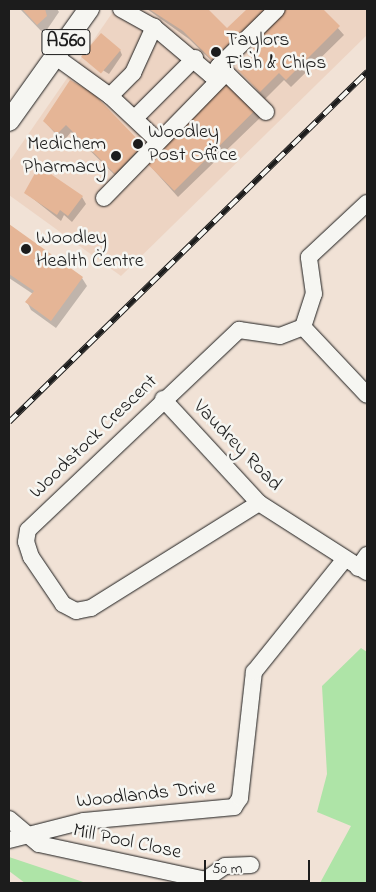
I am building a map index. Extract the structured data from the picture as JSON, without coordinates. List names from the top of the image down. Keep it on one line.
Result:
{"streets":{"main road":["A560"],"street":["Woodstock Crescent","Vaudrey Road","Woodlands Drive","Mill Pool Close"]},"crossings":[["Woodstock Crescent","Vaudrey Road"],["Vaudrey Road","Woodlands Drive"],["Woodlands Drive","Mill Pool Close"]],"places":["Taylors Fish & Chips","Woodley Post Office","Medichem Pharmacy","Woodley Health Centre"],"scale_bar":"50 m"}
